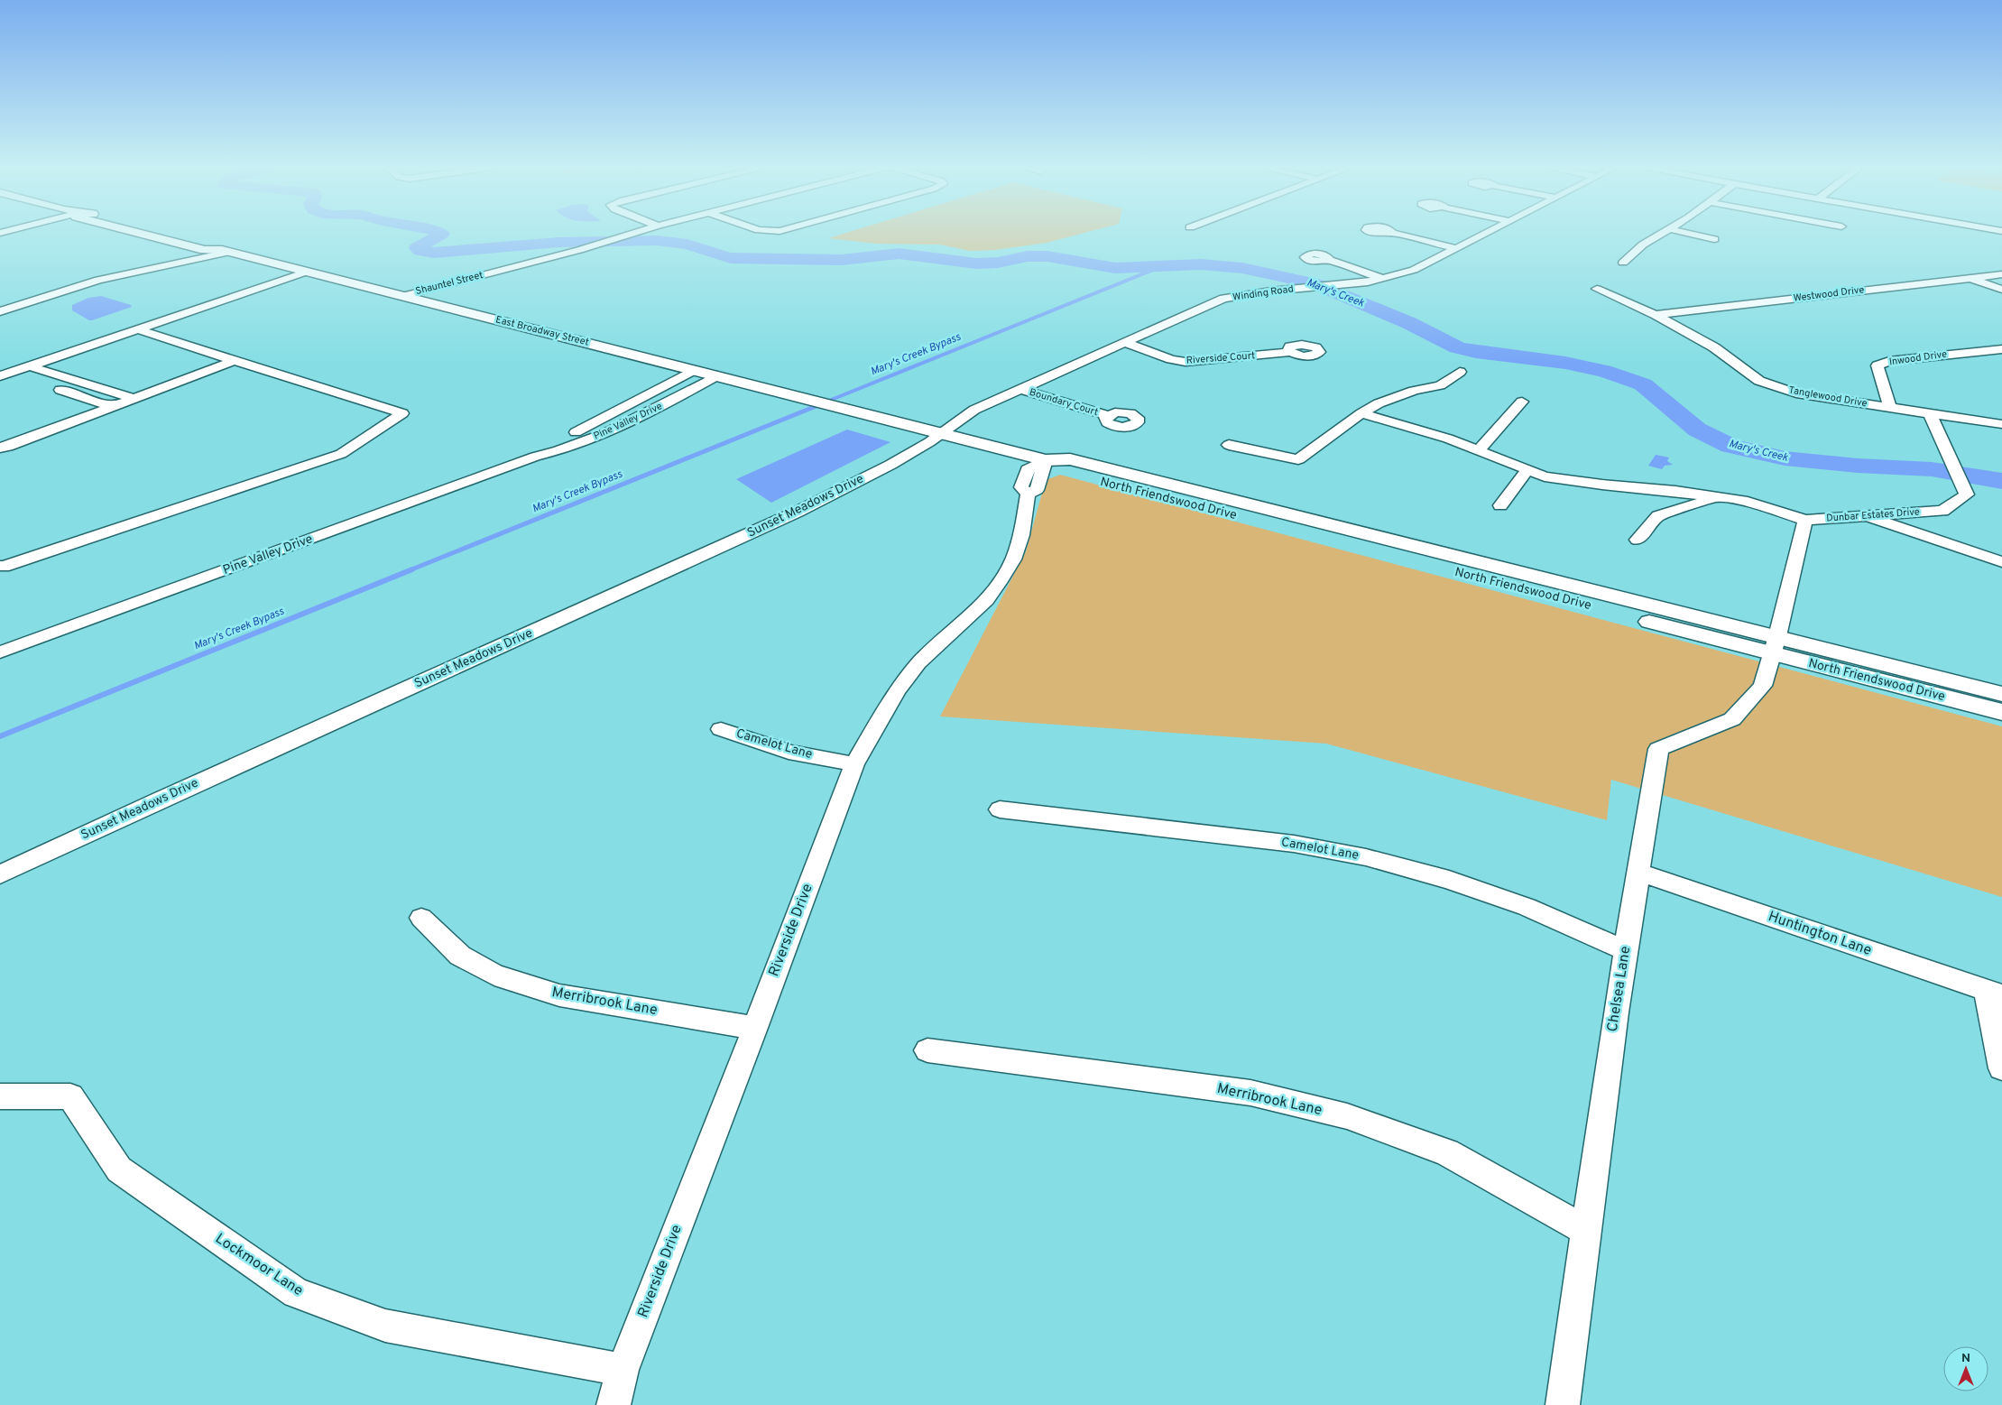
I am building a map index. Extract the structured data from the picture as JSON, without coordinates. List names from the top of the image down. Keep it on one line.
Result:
{"streets":{"main road":["East Broadway Street","North Friendswood Drive"],"street":["Shauntel Street","Winding Road","Westwood Drive","Riverside Court","Inwood Drive","Tanglewood Drive","Boundary Court","Pine Valley Drive","Sunset Meadows Drive","Dunbar Estates Drive","Camelot Lane","Riverside Drive","Huntington Lane","Chelsea Lane","Merribrook Lane","Lockmoor Lane"]},"crossings":[["Shauntel Street","East Broadway Street"],["Winding Road","Riverside Court"],["Winding Road","Boundary Court"],["Winding Road","North Friendswood Drive"],["Winding Road","Sunset Meadows Drive"],["Westwood Drive","Tanglewood Drive"],["East Broadway Street","Pine Valley Drive"],["East Broadway Street","North Friendswood Drive"],["Inwood Drive","Tanglewood Drive"],["Tanglewood Drive","Dunbar Estates Drive"],["North Friendswood Drive","Sunset Meadows Drive"],["North Friendswood Drive","Riverside Drive"],["North Friendswood Drive","Chelsea Lane"],["Camelot Lane","Riverside Drive"],["Camelot Lane","Chelsea Lane"],["Riverside Drive","Merribrook Lane"],["Riverside Drive","Lockmoor Lane"],["Huntington Lane","Chelsea Lane"],["Chelsea Lane","Merribrook Lane"]],"water":["Mary's Creek","Mary's Creek Bypass"],"north":"top"}
